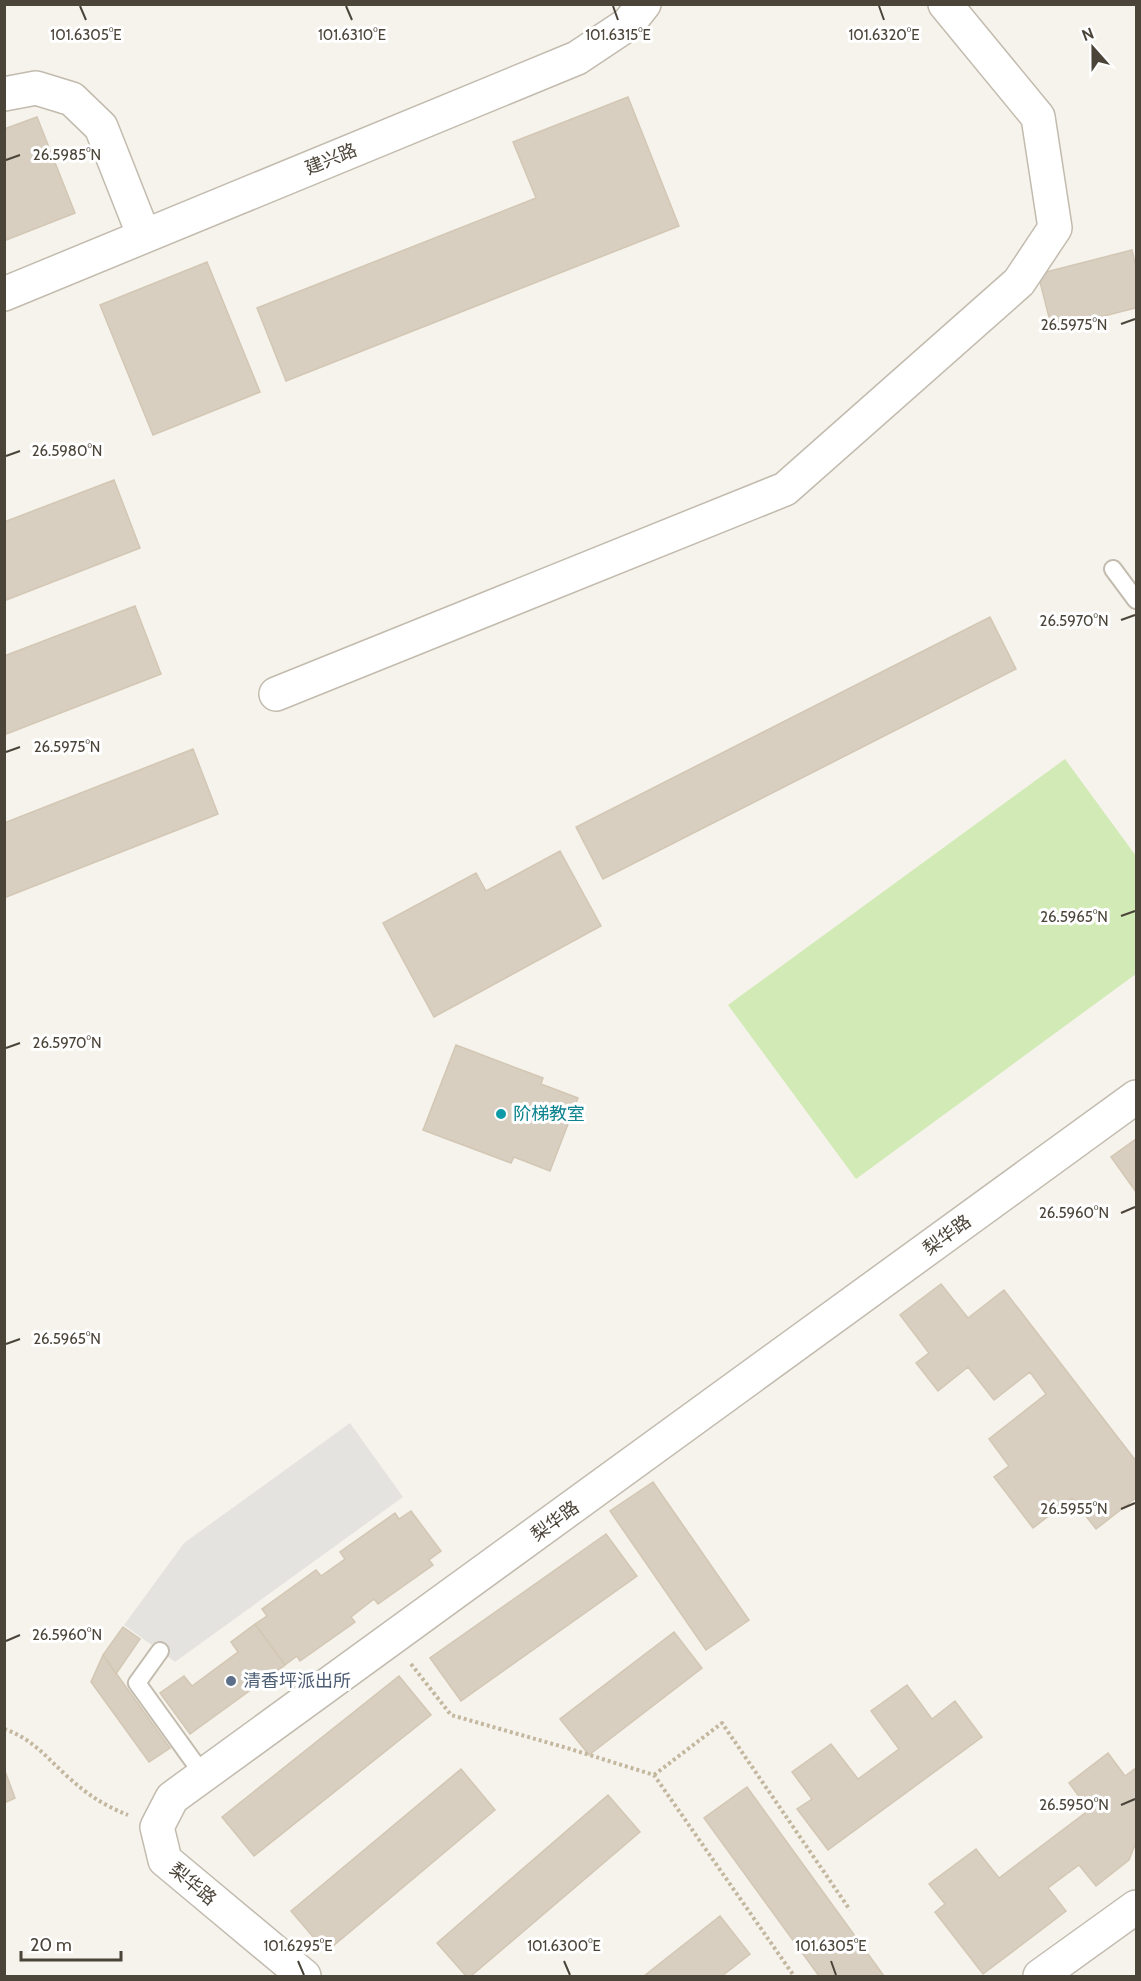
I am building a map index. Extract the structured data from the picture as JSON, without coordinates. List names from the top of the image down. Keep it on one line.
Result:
{"streets":{"street":["建兴路","梨华路"]},"places":["阶梯教室","清香坪派出所"],"scale_bar":"20 m","north":"top","coordinates":["101.6305°E","101.6310°E","101.6315°E","101.6320°E","26.5985°N","26.5975°N","26.5980°N","26.5970°N","26.5965°N","26.5960°N","26.5955°N","26.5950°N","101.6295°E","101.6300°E"]}
